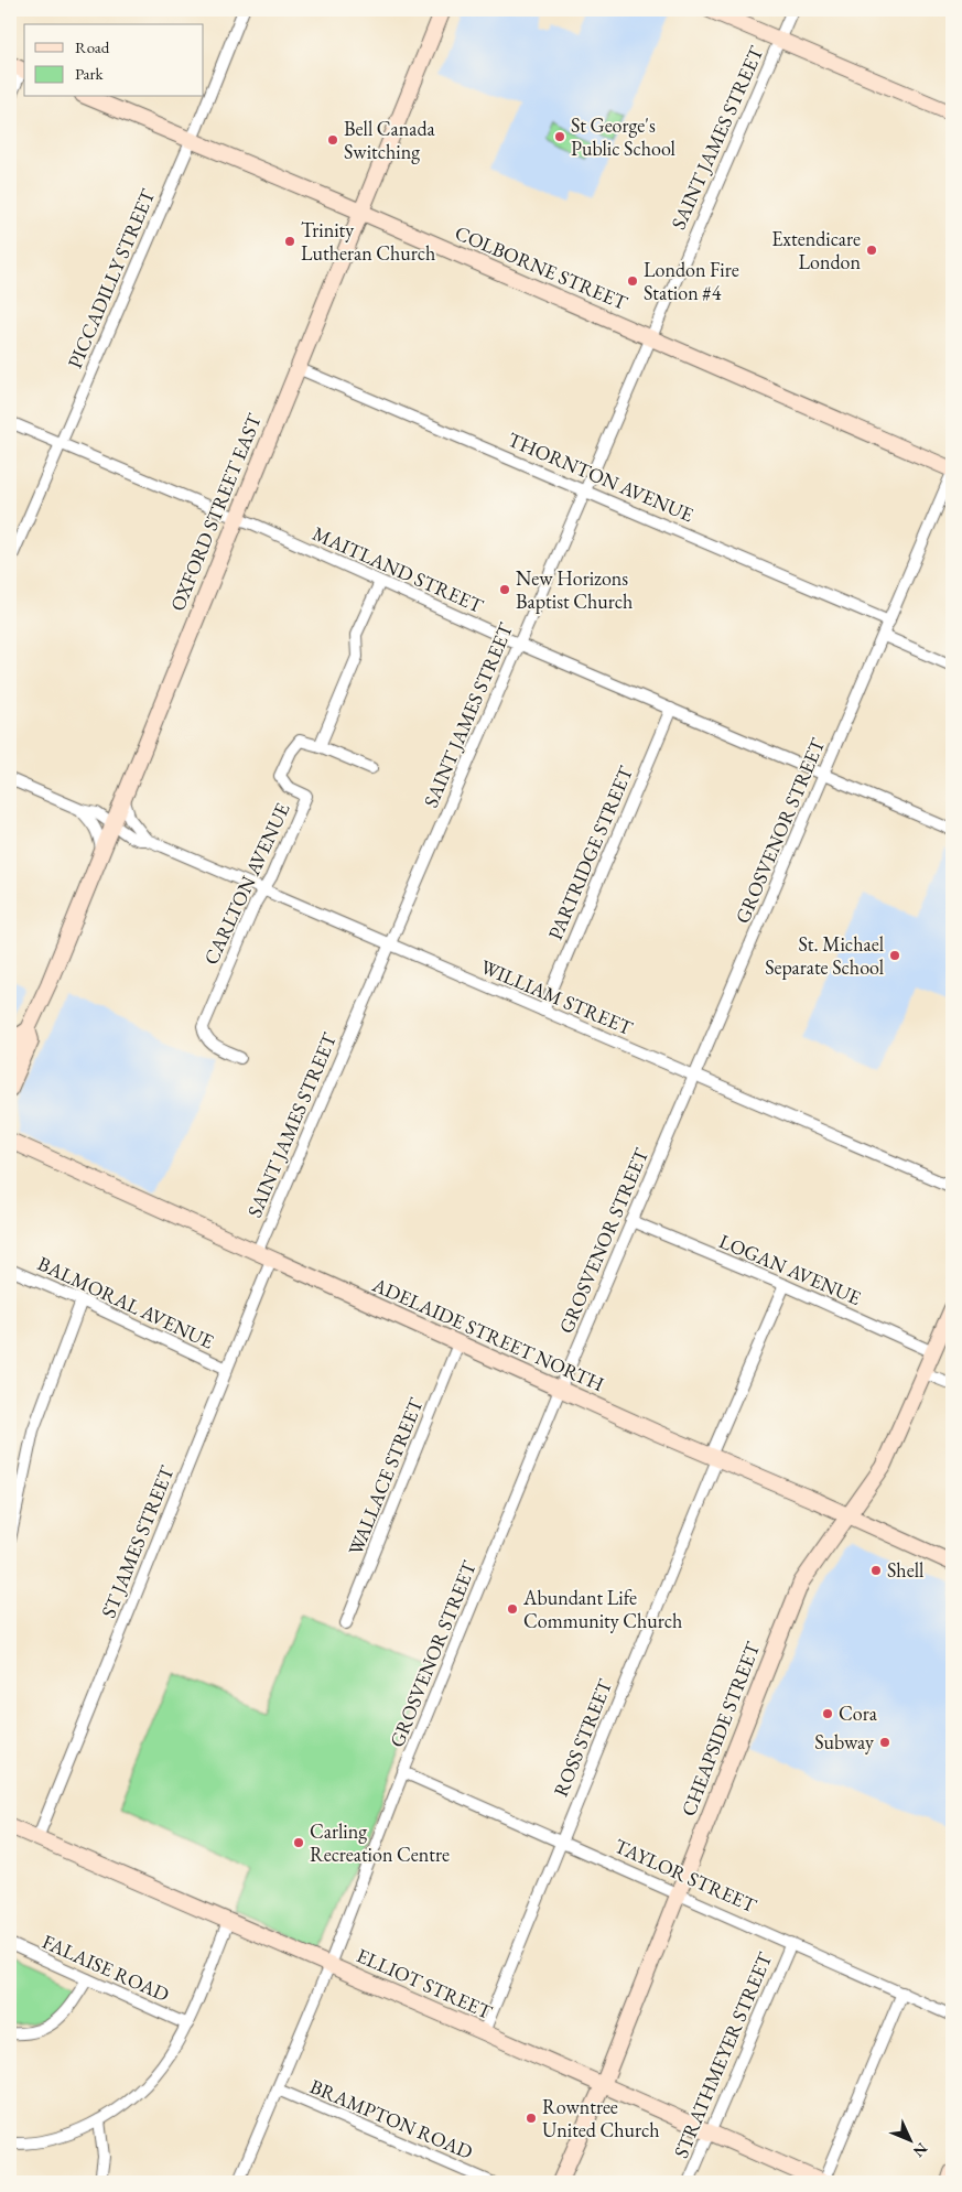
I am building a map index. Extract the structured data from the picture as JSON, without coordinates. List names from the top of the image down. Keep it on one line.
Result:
{"streets":{"street":["SAINT JAMES STREET","COLBORNE STREET","PICCADILLY STREET","THORNTON AVENUE","OXFORD STREET EAST","MAITLAND STREET","GROSVENOR STREET","PARTRIDGE STREET","CARLTON AVENUE","WILLIAM STREET","LOGAN AVENUE","BALMORAL AVENUE","ADELAIDE STREET NORTH","WALLACE STREET","ST JAMES STREET","CHEAPSIDE STREET","ROSS STREET","TAYLOR STREET","FALAISE ROAD","ELLIOT STREET","STRATHMEYER STREET","BRAMPTON ROAD"]},"crossings":[["SAINT JAMES STREET","COLBORNE STREET"],["SAINT JAMES STREET","THORNTON AVENUE"],["SAINT JAMES STREET","MAITLAND STREET"],["SAINT JAMES STREET","WILLIAM STREET"],["SAINT JAMES STREET","ADELAIDE STREET NORTH"],["SAINT JAMES STREET","ST JAMES STREET"],["COLBORNE STREET","PICCADILLY STREET"],["COLBORNE STREET","OXFORD STREET EAST"],["COLBORNE STREET","GROSVENOR STREET"],["PICCADILLY STREET","MAITLAND STREET"],["THORNTON AVENUE","OXFORD STREET EAST"],["THORNTON AVENUE","GROSVENOR STREET"],["OXFORD STREET EAST","MAITLAND STREET"],["OXFORD STREET EAST","WILLIAM STREET"],["MAITLAND STREET","GROSVENOR STREET"],["MAITLAND STREET","PARTRIDGE STREET"],["GROSVENOR STREET","WILLIAM STREET"],["GROSVENOR STREET","LOGAN AVENUE"],["GROSVENOR STREET","ADELAIDE STREET NORTH"],["GROSVENOR STREET","TAYLOR STREET"],["GROSVENOR STREET","ELLIOT STREET"],["GROSVENOR STREET","BRAMPTON ROAD"],["PARTRIDGE STREET","WILLIAM STREET"],["CARLTON AVENUE","WILLIAM STREET"],["LOGAN AVENUE","CHEAPSIDE STREET"],["LOGAN AVENUE","ROSS STREET"],["BALMORAL AVENUE","ST JAMES STREET"],["ADELAIDE STREET NORTH","WALLACE STREET"],["ADELAIDE STREET NORTH","ST JAMES STREET"],["ADELAIDE STREET NORTH","CHEAPSIDE STREET"],["ADELAIDE STREET NORTH","ROSS STREET"],["ST JAMES STREET","ELLIOT STREET"],["CHEAPSIDE STREET","TAYLOR STREET"],["CHEAPSIDE STREET","ELLIOT STREET"],["ROSS STREET","TAYLOR STREET"],["ROSS STREET","ELLIOT STREET"],["TAYLOR STREET","STRATHMEYER STREET"],["ELLIOT STREET","STRATHMEYER STREET"]],"places":["St George's Public School","Bell Canada Switching","Trinity Lutheran Church","Extendicare London","London Fire Station #4","New Horizons Baptist Church","St. Michael Separate School","Shell","Abundant Life Community Church","Cora","Subway","Carling Recreation Centre","Rowntree United Church"],"legend":["Road","Park"],"north":"bottom right"}
